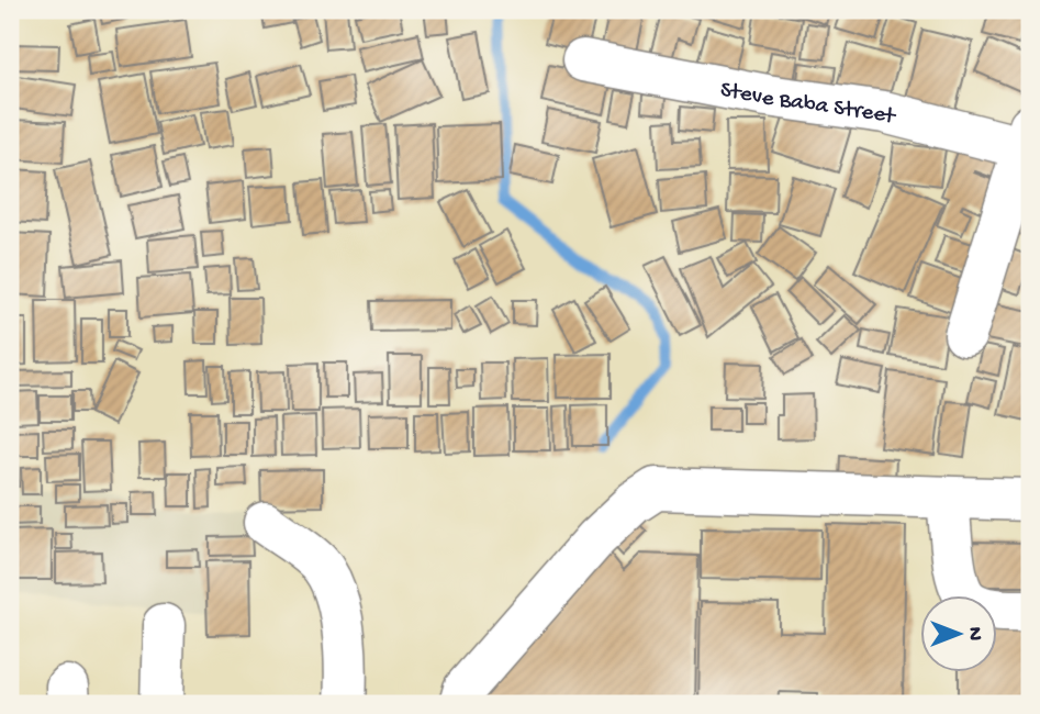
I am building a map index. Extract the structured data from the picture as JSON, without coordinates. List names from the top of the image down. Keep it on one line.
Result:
{"streets":{"street":["Steve Baba Street"]},"north":"right"}
